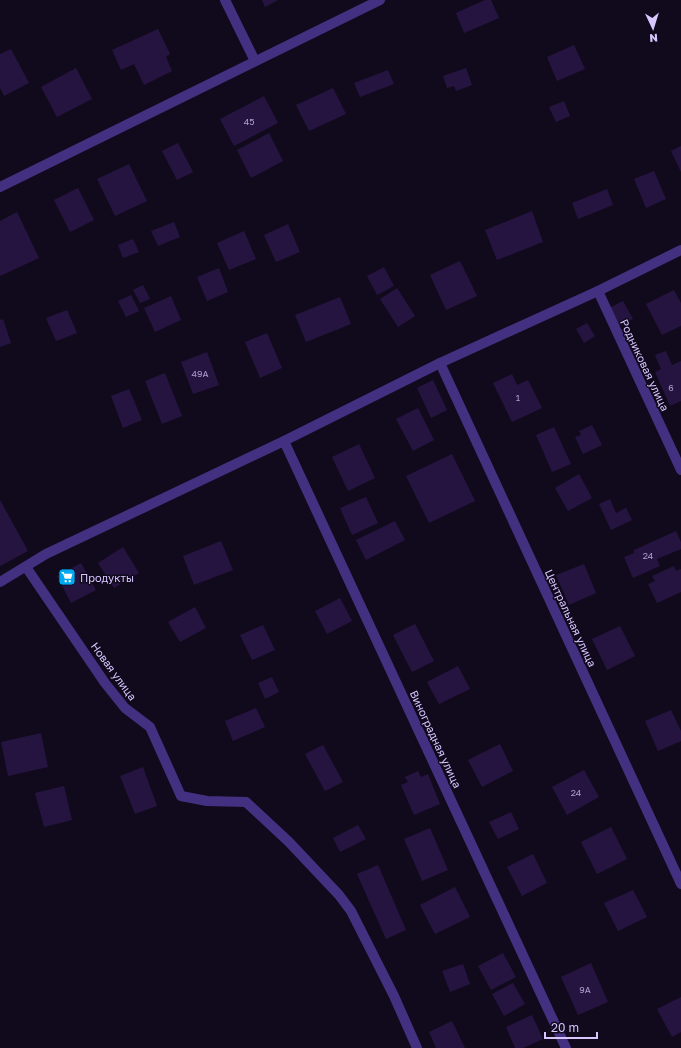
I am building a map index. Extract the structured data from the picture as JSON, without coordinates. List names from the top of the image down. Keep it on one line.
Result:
{"streets":{"street":["Родниковая улица","Центральная улица","Новая улица","Виноградная улица"]},"places":{"supermarket":["Продукты"]},"house_numbers":["45","49А","6","1","24","24","9А"],"scale_bar":"20 m","north":"bottom"}
